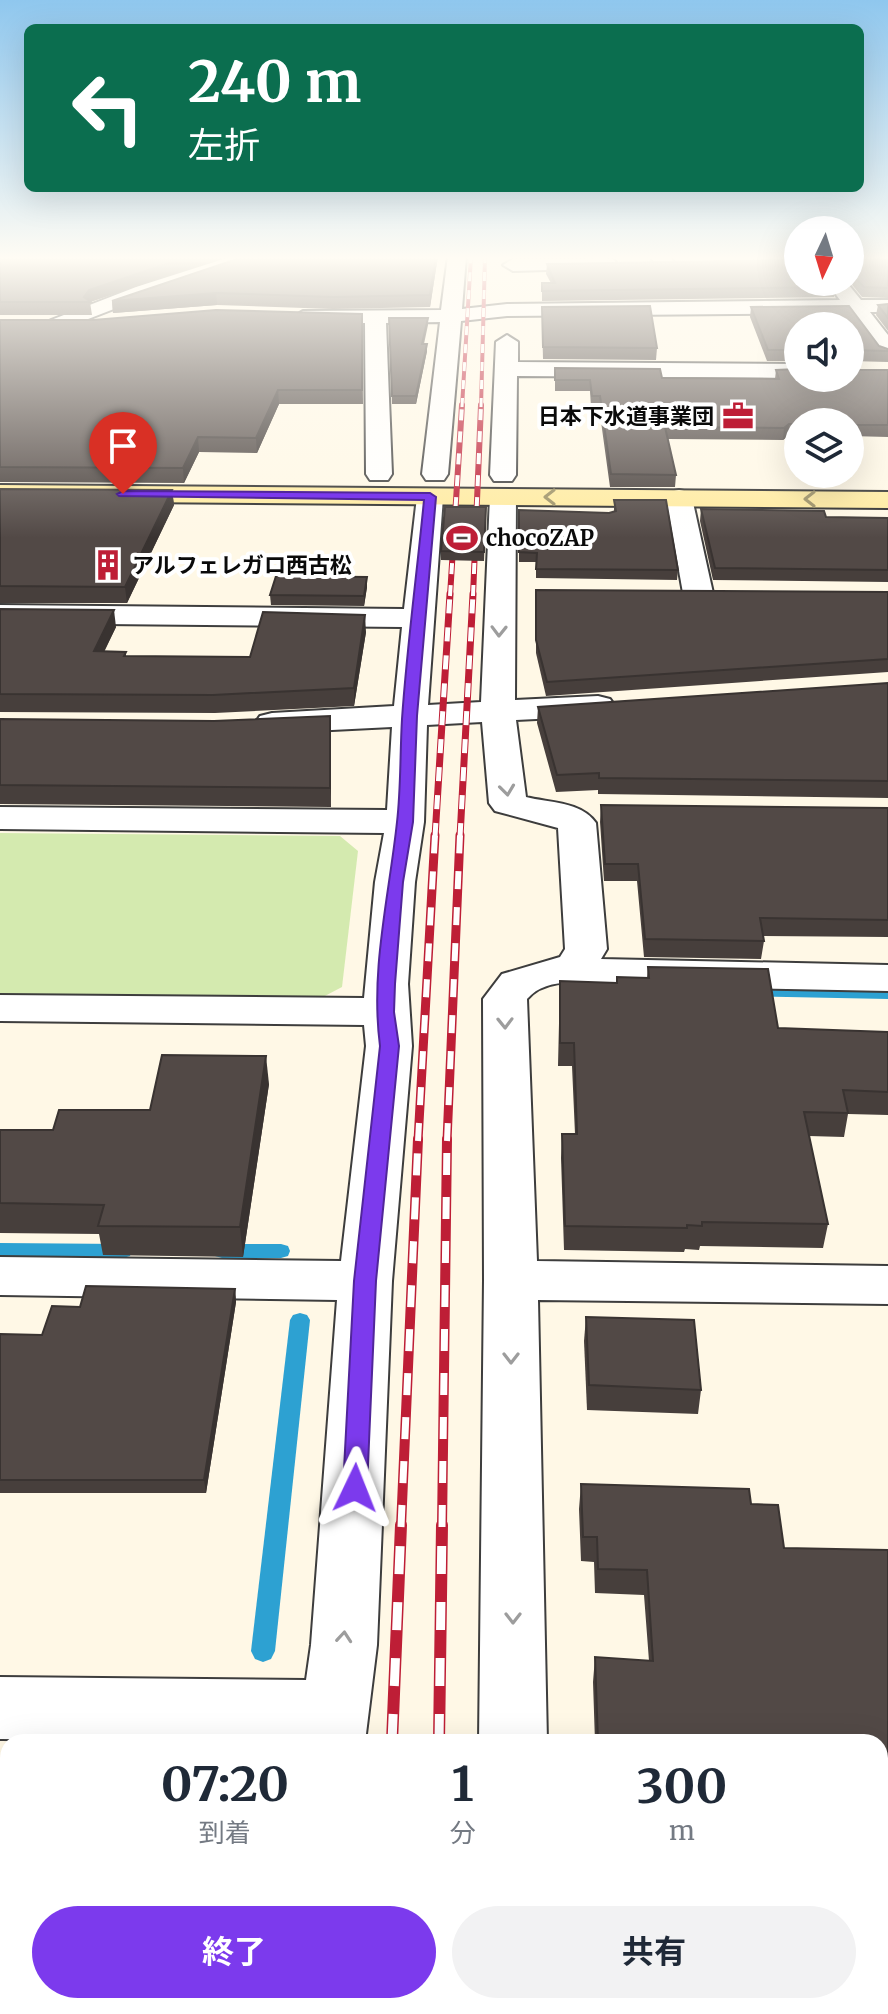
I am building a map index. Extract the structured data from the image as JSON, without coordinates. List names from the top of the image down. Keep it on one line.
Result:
{"places":{"office":["日本下水道事業団"],"sports":["chocoZAP"],"building":["アルフェレガロ西古松"]},"north":"bottom","page":{"turn":["240 m","左折"],"eta":["07:20","到着","1","分","300","m"],"buttons":["終了","共有"]}}
